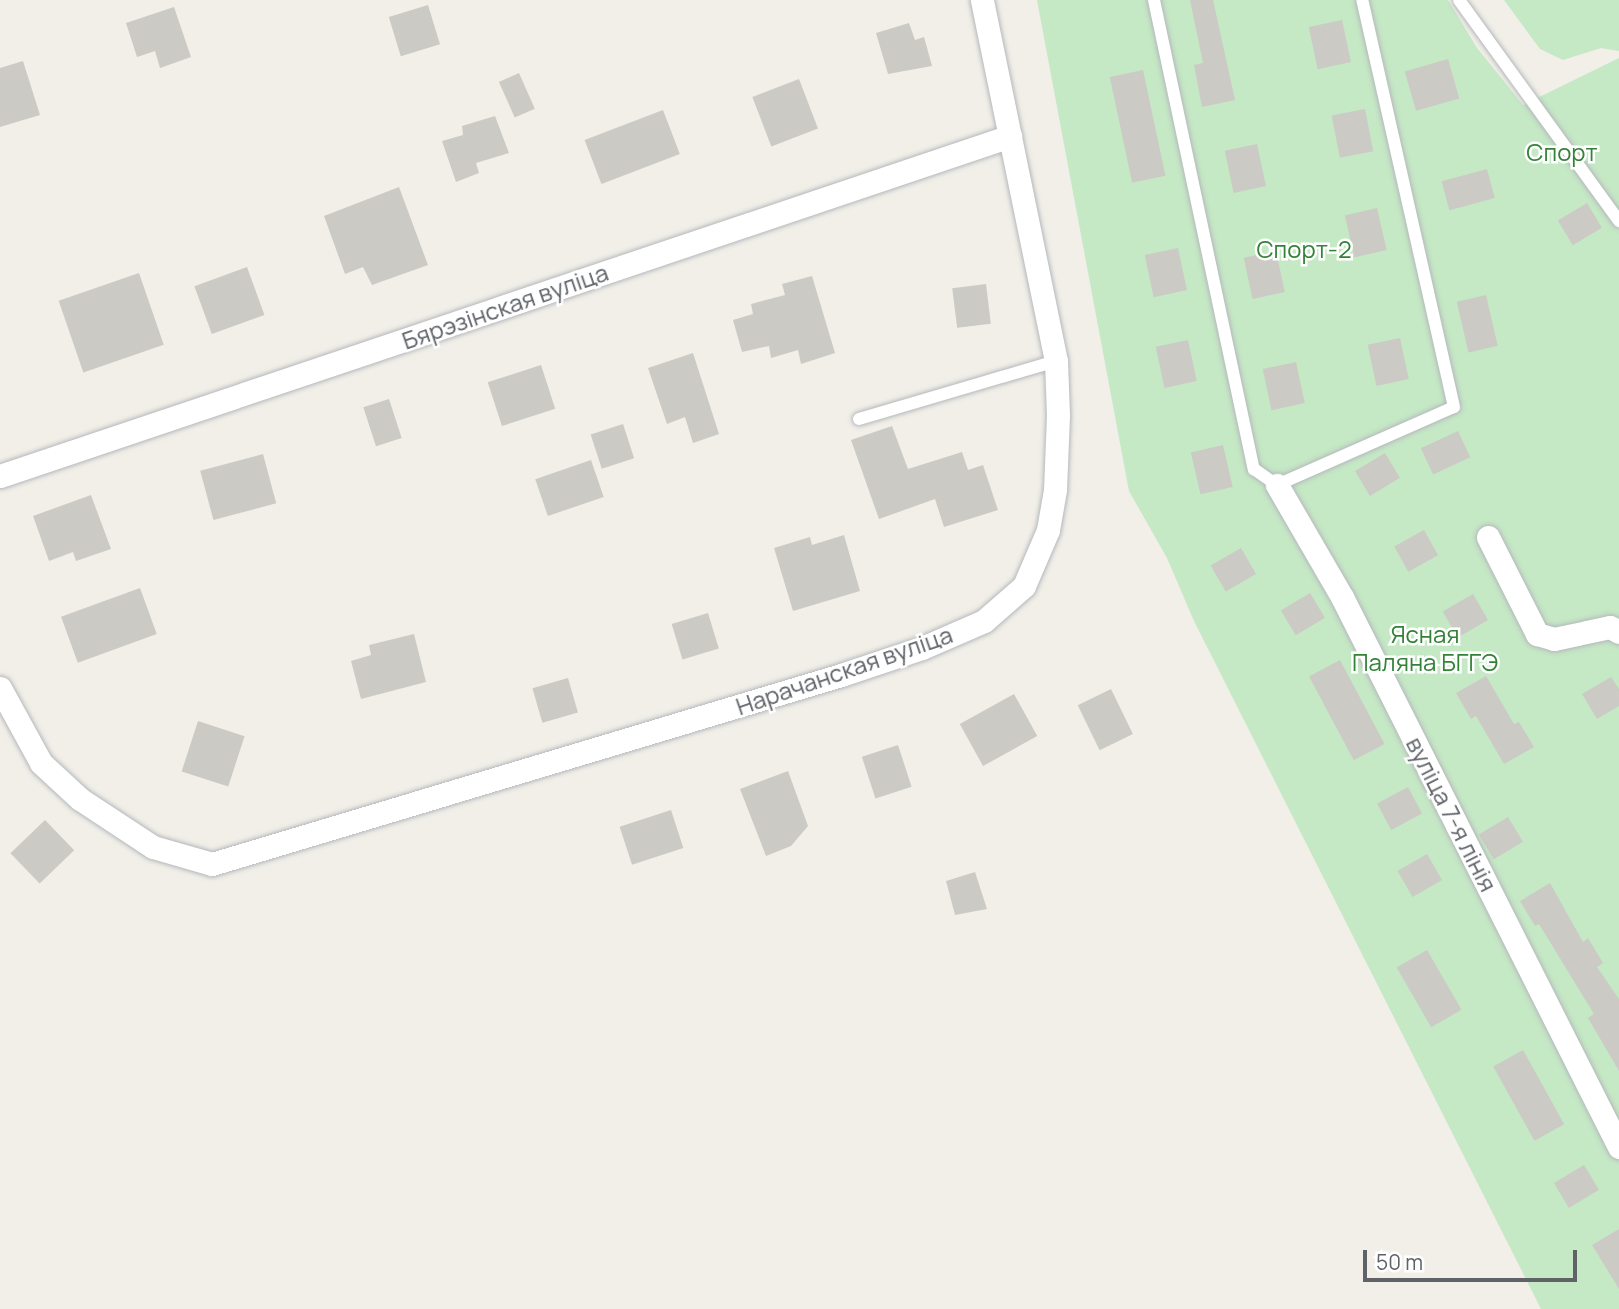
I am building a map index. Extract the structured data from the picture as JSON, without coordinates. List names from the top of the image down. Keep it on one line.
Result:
{"streets":{"street":["Бярэзінская вуліца","Нарачанская вуліца","вуліца 7-я лінія"]},"crossings":[["Бярэзінская вуліца","Нарачанская вуліца"]],"parks":["Спорт","Спорт-2","Ясная Паляна БГГЭ"],"scale_bar":"50 m"}
